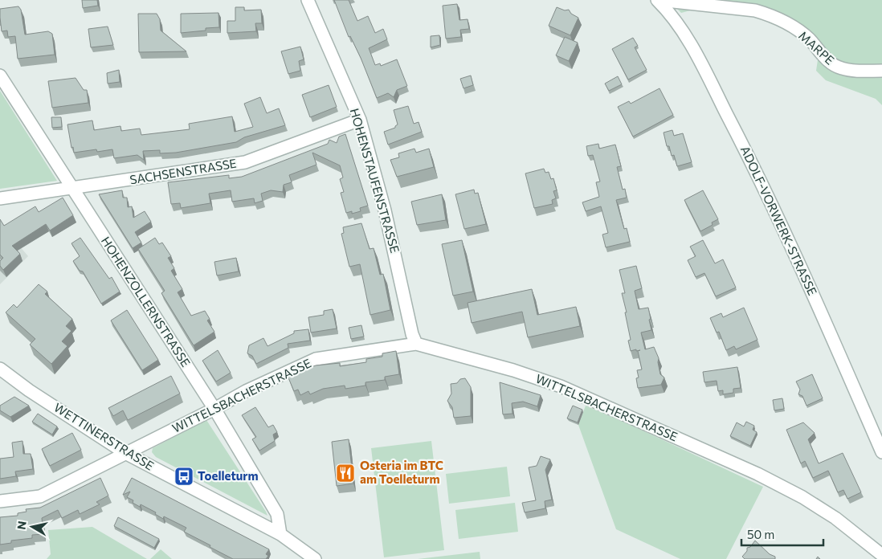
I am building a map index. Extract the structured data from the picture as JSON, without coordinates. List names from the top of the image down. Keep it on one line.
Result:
{"streets":{"street":["MARPE","SACHSENSTRASSE","HOHENSTAUFENSTRASSE","ADOLF-VORWERK-STRASSE","HOHENZOLLERNSTRASSE","WITTELSBACHERSTRASSE","WETTINERSTRASSE"]},"crossings":[["MARPE","ADOLF-VORWERK-STRASSE"],["SACHSENSTRASSE","HOHENSTAUFENSTRASSE"],["SACHSENSTRASSE","HOHENZOLLERNSTRASSE"],["HOHENSTAUFENSTRASSE","WITTELSBACHERSTRASSE"],["HOHENZOLLERNSTRASSE","WITTELSBACHERSTRASSE"],["HOHENZOLLERNSTRASSE","WETTINERSTRASSE"],["WITTELSBACHERSTRASSE","WETTINERSTRASSE"]],"places":{"restaurant":["Osteria im BTC am Toelleturm"],"bus stop":["Toelleturm"]},"scale_bar":"50 m","north":"left"}
